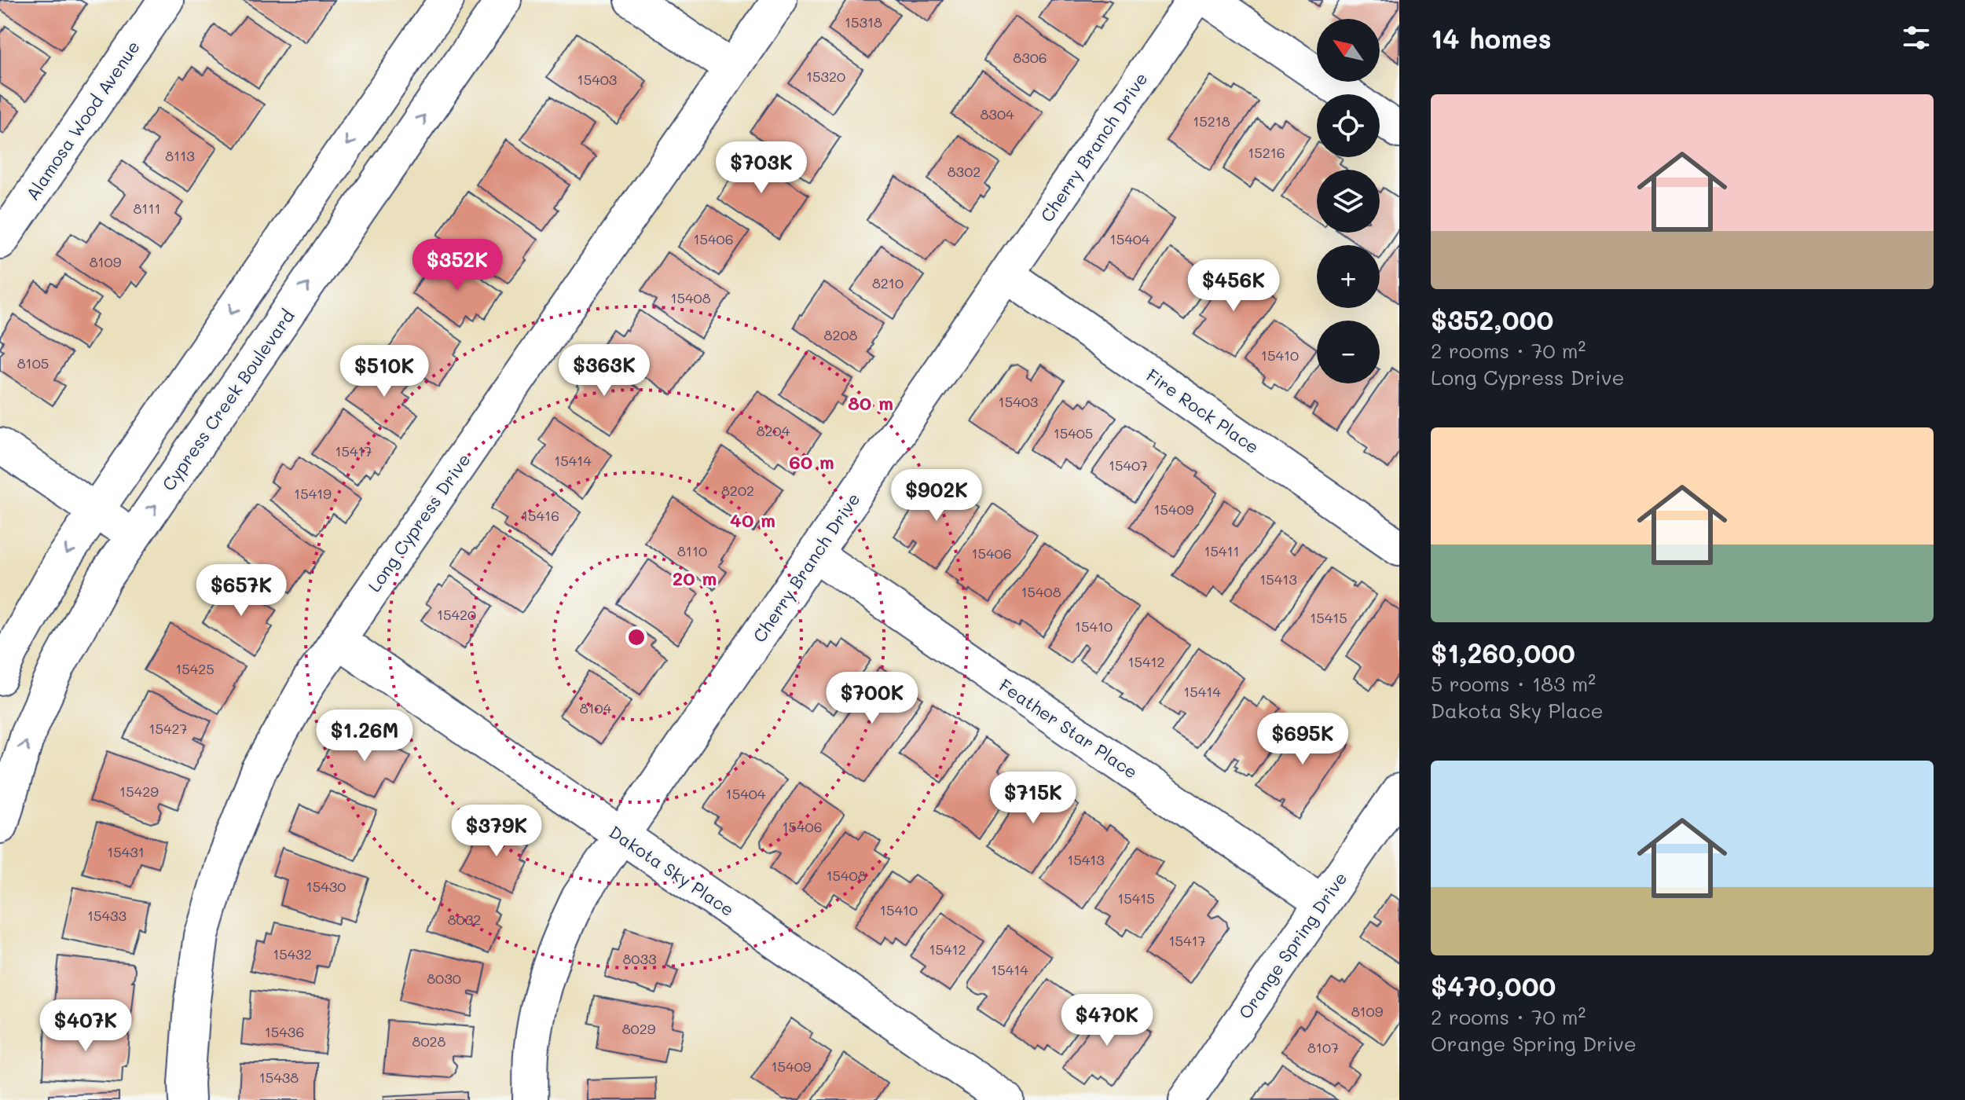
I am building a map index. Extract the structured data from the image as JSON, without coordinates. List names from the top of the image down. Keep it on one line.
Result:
{"streets":{"street":["Alamosa Wood Avenue","Cherry Branch Drive","Cypress Creek Boulevard","Fire Rock Place","Long Cypress Drive","Feather Star Place","Dakota Sky Place","Orange Spring Drive"]},"crossings":[["Cherry Branch Drive","Fire Rock Place"],["Cherry Branch Drive","Feather Star Place"],["Cherry Branch Drive","Dakota Sky Place"],["Long Cypress Drive","Dakota Sky Place"],["Feather Star Place","Orange Spring Drive"]],"house_numbers":["15318","8306","15320","15403","8304","15218","15216","8113","8302","8111","15406","15404","8109","8210","15408","8208","15410","8105","15403","8204","15405","15417","15414","15407","8202","15419","15409","15416","8110","15411","15406","15413","15408","15420","15415","15410","15412","15425","15414","8104","15427","15429","15404","15406","15431","15413","15408","15430","15415","15410","15433","8032","15417","15412","15432","8033","15414","8030","8109","8029","15436","8028","8107","15409","15438"],"north":"top left","page":{"heading":"14 homes","map_buttons":["+","−"],"list":[{"name":"$352,000","note":"2 rooms · 70 m² · Long Cypress Drive"},{"name":"$1,260,000","note":"5 rooms · 183 m² · Dakota Sky Place"},{"name":"$470,000","note":"2 rooms · 70 m² · Orange Spring Drive"}],"price":["$703K","$352K","$456K","$363K","$510K","$902K","$657K","$700K","$1.26M","$695K","$715K","$379K","$470K","$407K"]},"rings":["80 m","60 m","40 m","20 m"]}
